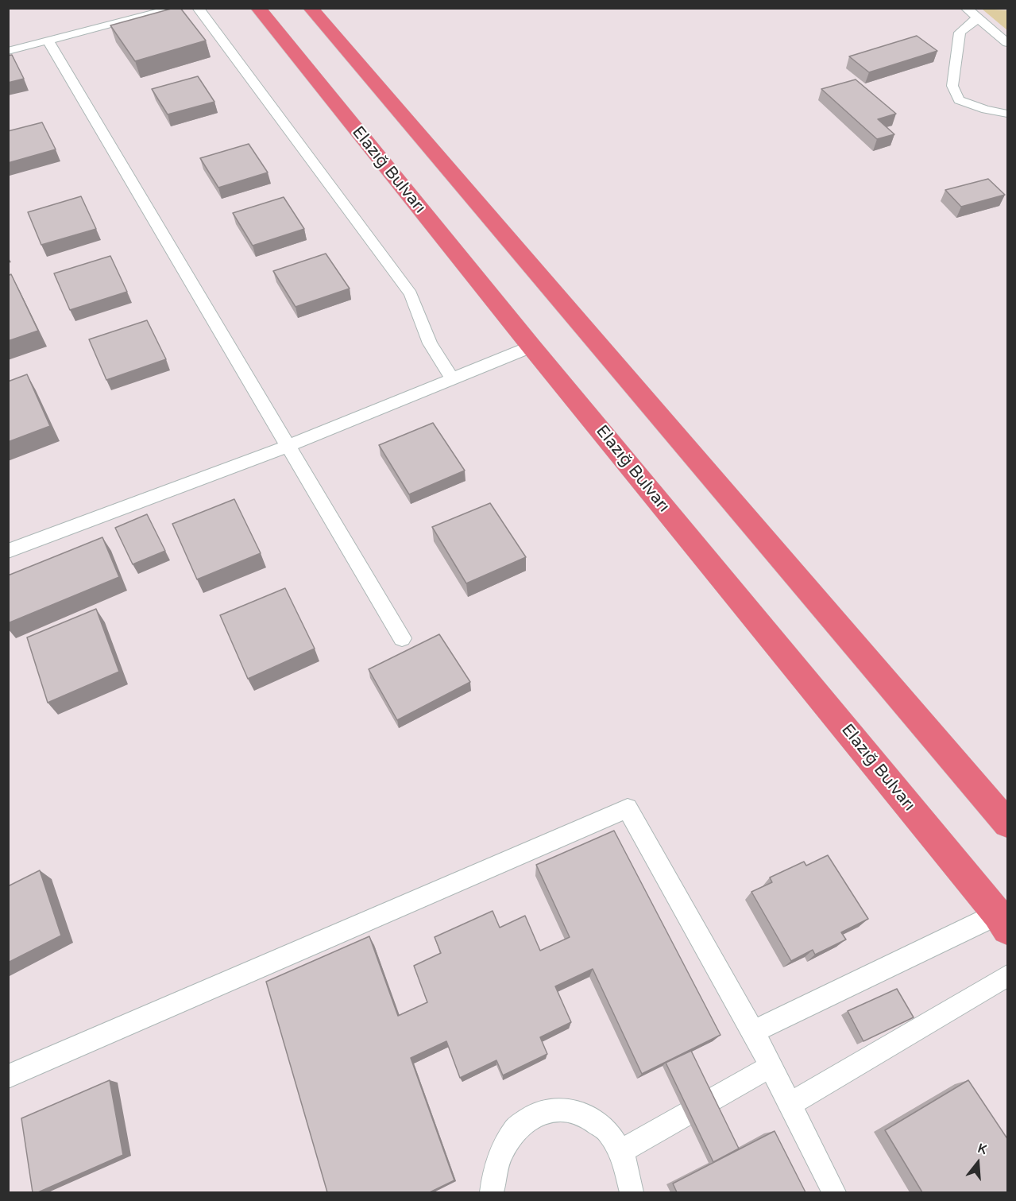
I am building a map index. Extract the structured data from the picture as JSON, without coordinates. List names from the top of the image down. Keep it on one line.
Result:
{"streets":{"main road":["Elazığ Bulvarı"]},"north":"top"}
